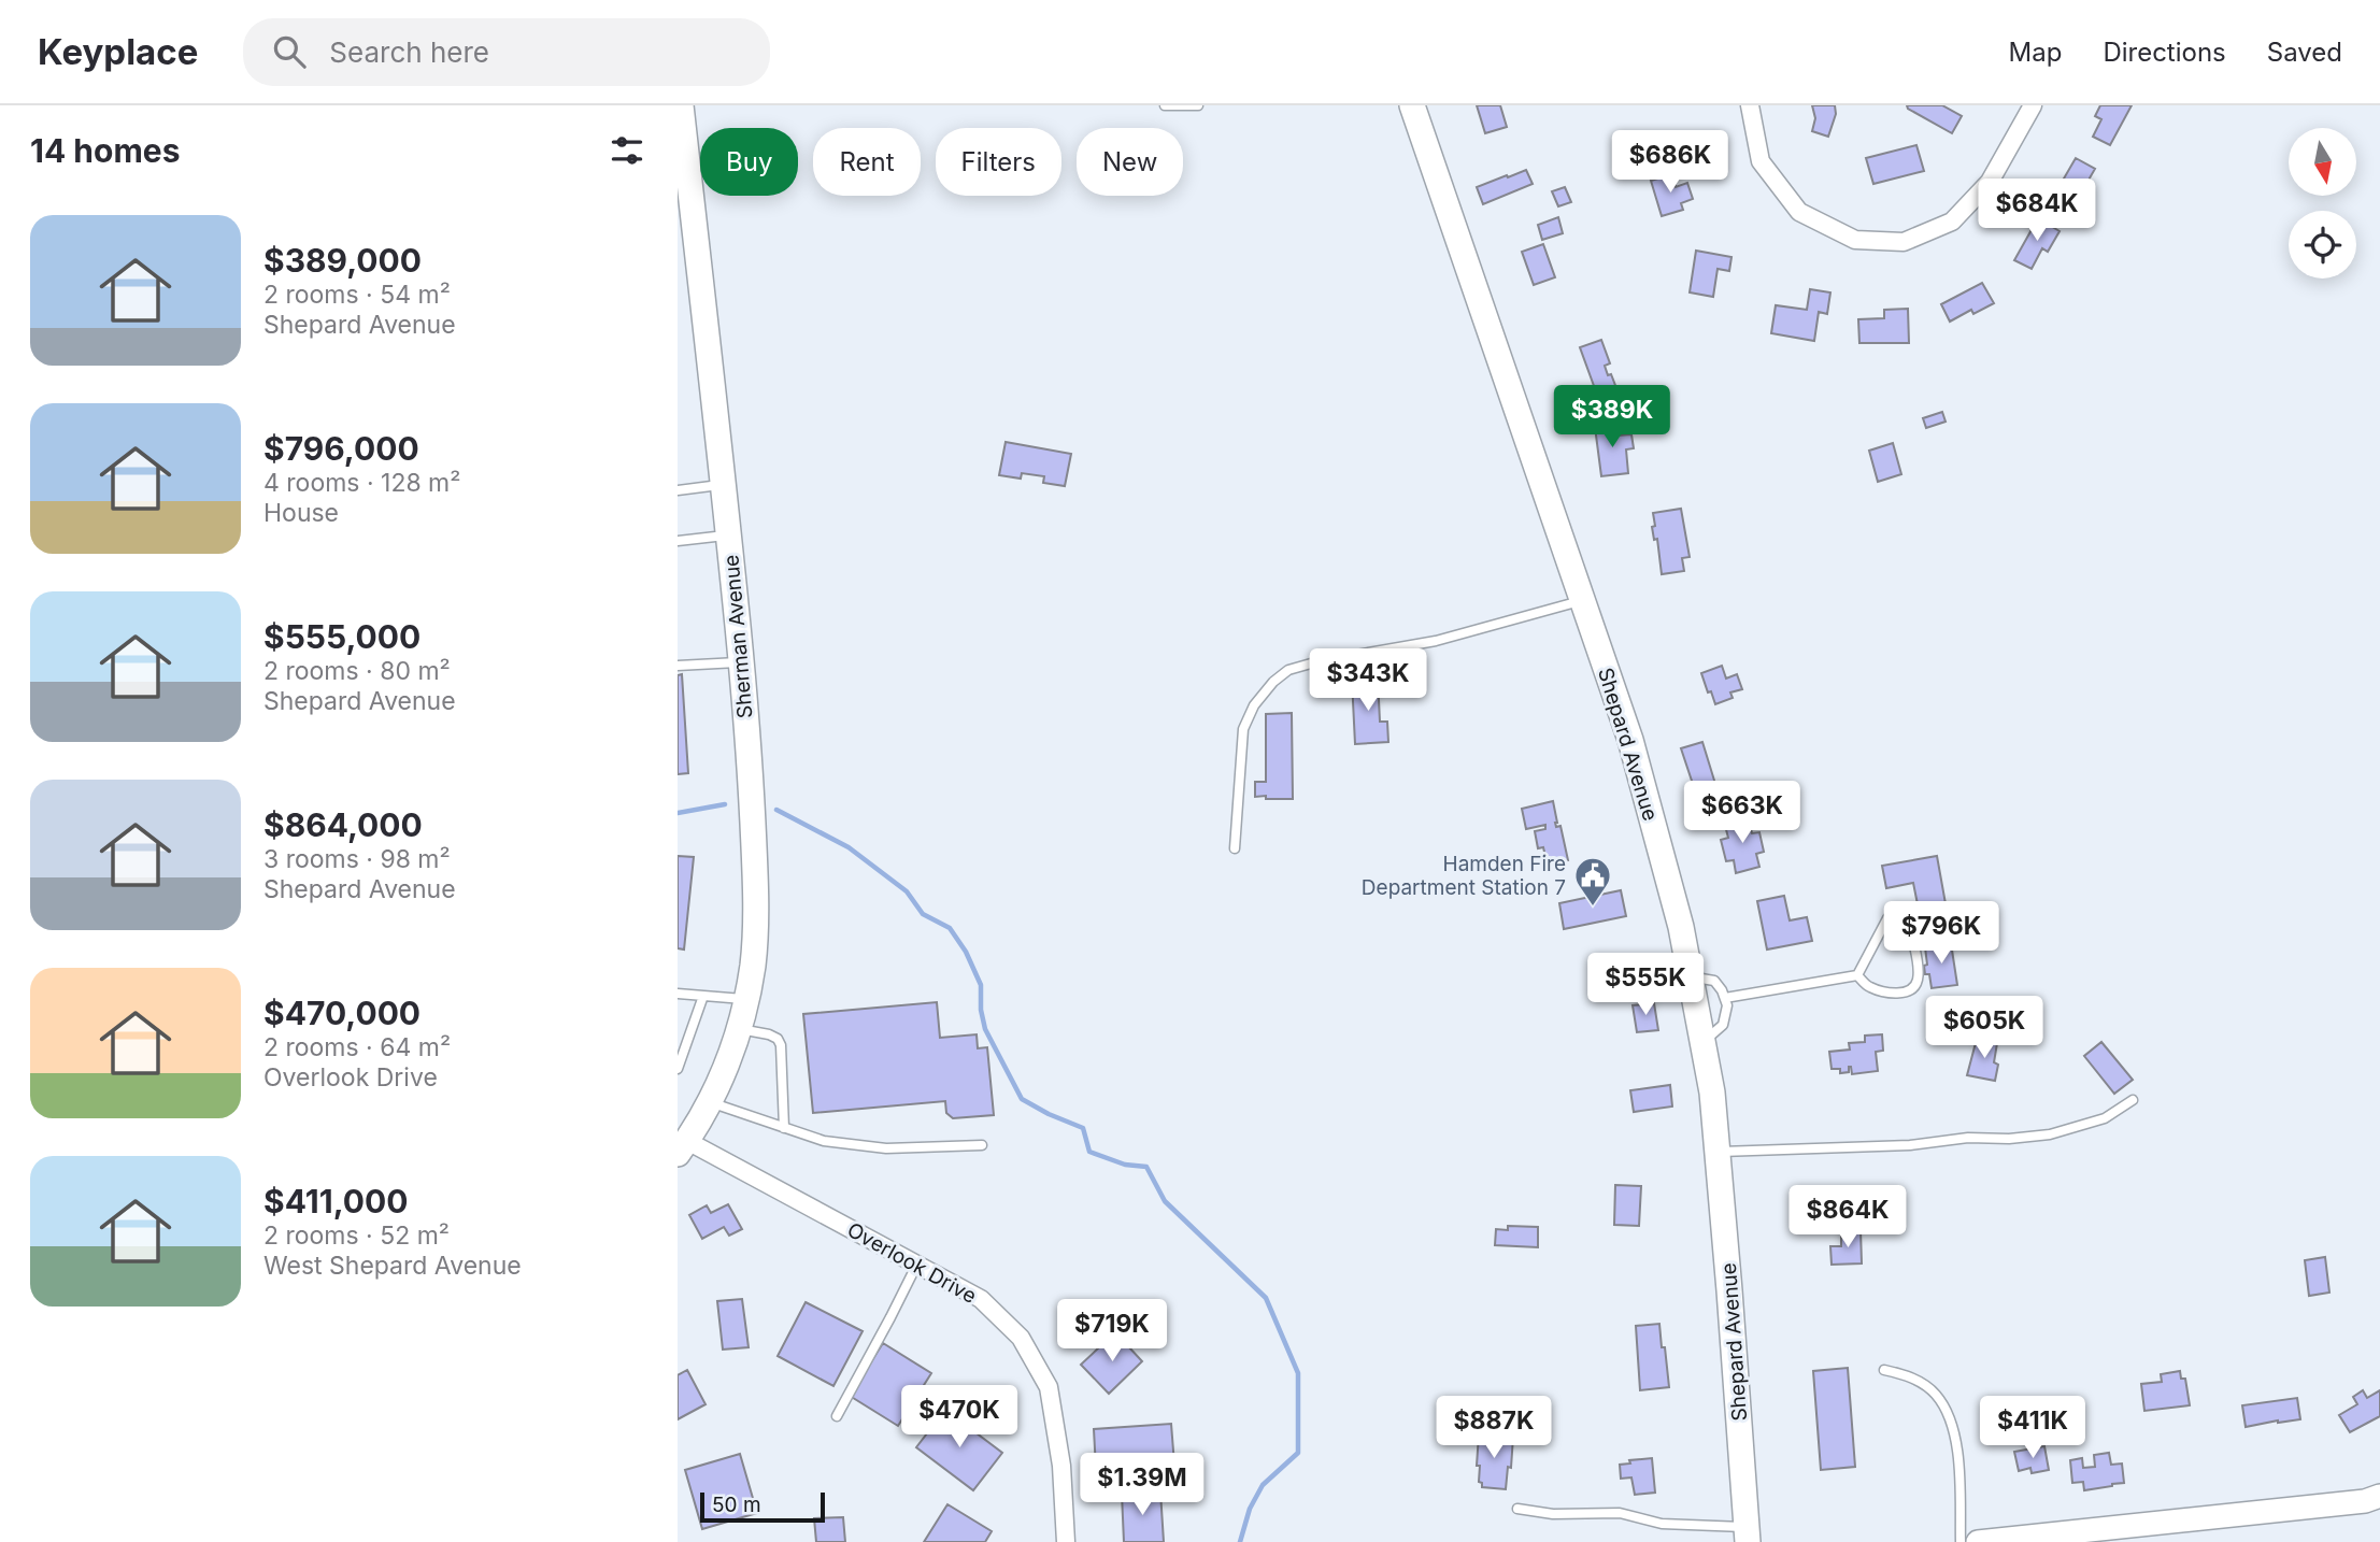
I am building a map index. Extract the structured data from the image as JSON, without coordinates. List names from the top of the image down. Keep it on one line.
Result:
{"streets":{"main road":["Sherman Avenue","Shepard Avenue"],"street":["Overlook Drive"]},"crossings":[["Sherman Avenue","Overlook Drive"]],"places":{"public building":["Hamden Fire Department Station 7"]},"scale_bar":"50 m","north":"bottom","page":{"header":"Keyplace","search":"Search here","nav":["Map","Directions","Saved"],"heading":"14 homes","chip":["Buy","Rent","Filters","New"],"price":["$686K","$684K","$389K","$343K","$663K","$796K","$555K","$605K","$864K","$719K","$470K","$887K","$411K","$1.39M"],"list":[{"name":"$389,000","note":"2 rooms · 54 m² · Shepard Avenue"},{"name":"$796,000","note":"4 rooms · 128 m² · House"},{"name":"$555,000","note":"2 rooms · 80 m² · Shepard Avenue"},{"name":"$864,000","note":"3 rooms · 98 m² · Shepard Avenue"},{"name":"$470,000","note":"2 rooms · 64 m² · Overlook Drive"},{"name":"$411,000","note":"2 rooms · 52 m² · West Shepard Avenue"}],"scale":"50 m"}}
